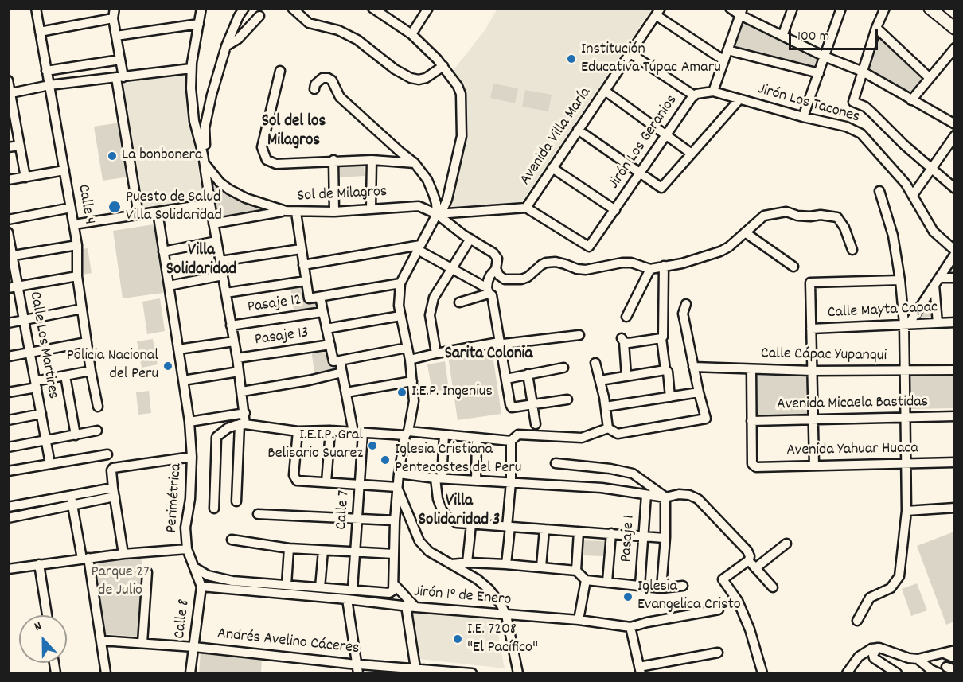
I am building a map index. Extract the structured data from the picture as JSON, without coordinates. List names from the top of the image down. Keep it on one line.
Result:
{"streets":{"street":["Jirón Los Tacones","Avenida Villa María","Jirón Los Geranios","Sol de Milagros","Calle 4","Pasaje 12","Calle Mayta Capac","Pasaje 13","Calle Los Martires","Calle Cápac Yupanqui","Avenida Micaela Bastidas","Avenida Yahuar Huaca","Perimétrica","Calle 7","Pasaje 1","Jirón 1° de Enero","Calle 8","Andrés Avelino Cáceres"]},"crossings":[["Jirón Los Tacones","Jirón Los Geranios"],["Avenida Villa María","Jirón Los Geranios"],["Avenida Villa María","Sol de Milagros"],["Avenida Micaela Bastidas","Avenida Yahuar Huaca"],["Perimétrica","Calle 8"],["Jirón 1° de Enero","Calle 8"],["Calle 8","Andrés Avelino Cáceres"]],"districts":["Sol del los Milagros","Villa Solidaridad","Sarita Colonia","Villa Solidaridad 3"],"parks":["Parque 27 de Julio"],"places":["Institución Educativa Túpac Amaru","La bonbonera","Puesto de Salud Villa Solidaridad","Policia Nacional del Peru","I.E.P. Ingenius","I.E.I.P. Gral Belisario Suarez","Iglesia Cristiana Pentecostes del Peru","Iglesia Evangelica Cristo","I.E. 7208 \"El Pacífico\""],"scale_bar":"100 m","north":"top"}
